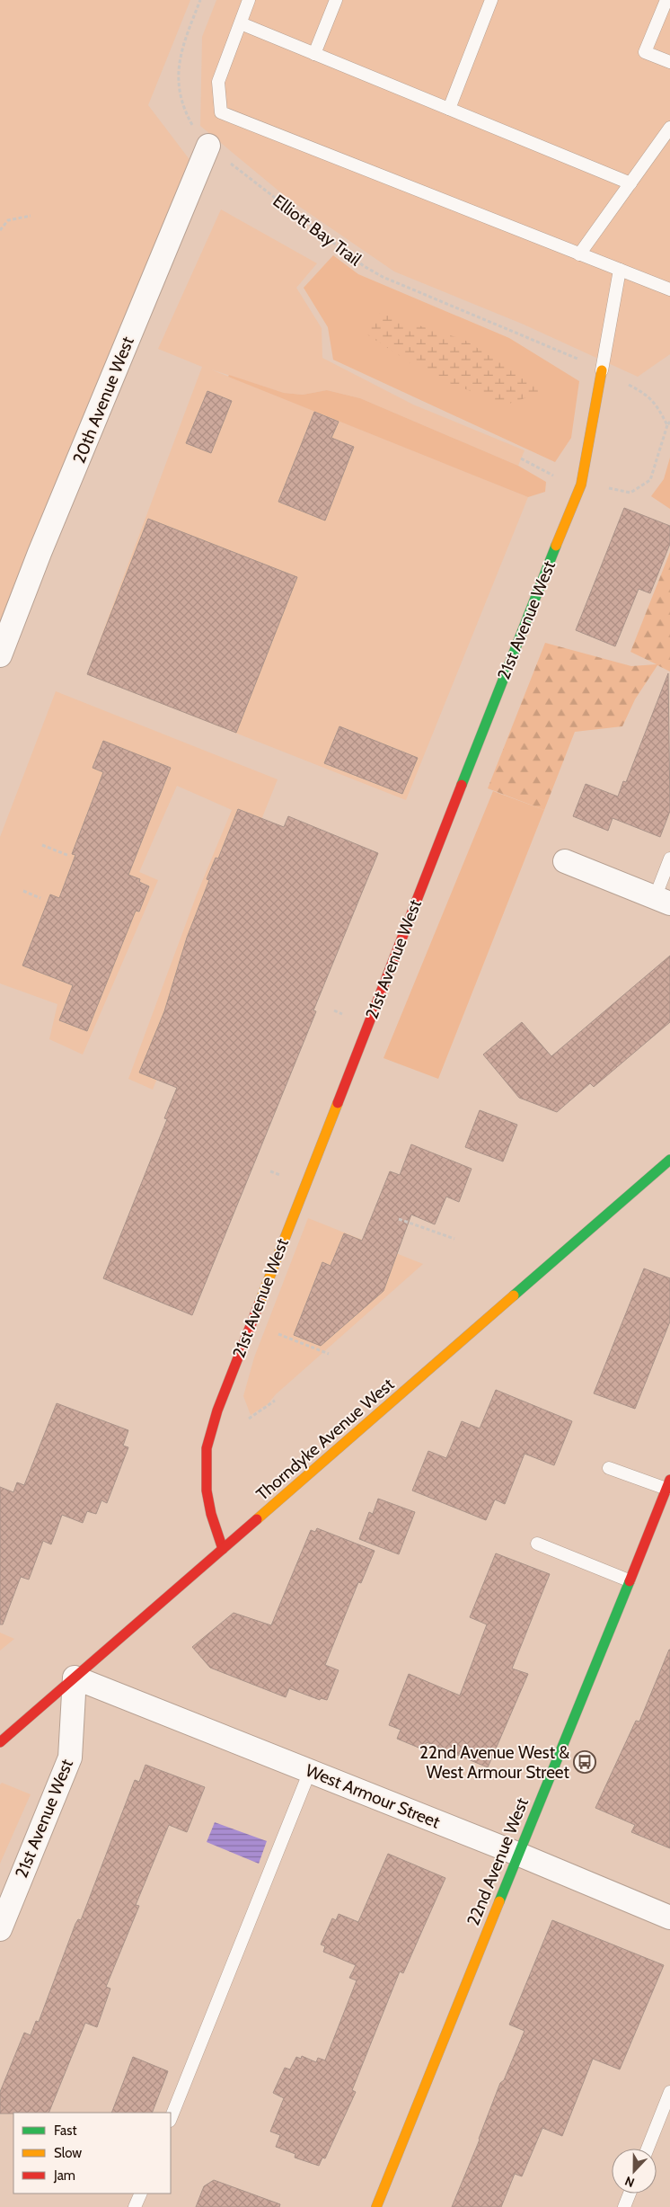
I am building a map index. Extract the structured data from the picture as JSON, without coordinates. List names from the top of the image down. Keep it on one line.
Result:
{"streets":{"street":["20th Avenue West","21st Avenue West","Thorndyke Avenue West","West Armour Street","22nd Avenue West"],"path":["Elliott Bay Trail"]},"crossings":[["Elliott Bay Trail","20th Avenue West"],["21st Avenue West","Thorndyke Avenue West"],["21st Avenue West","West Armour Street"],["Thorndyke Avenue West","West Armour Street"],["West Armour Street","22nd Avenue West"]],"places":{"bus stop":["22nd Avenue West & West Armour Street"]},"legend":["Fast","Slow","Jam"],"north":"bottom"}
